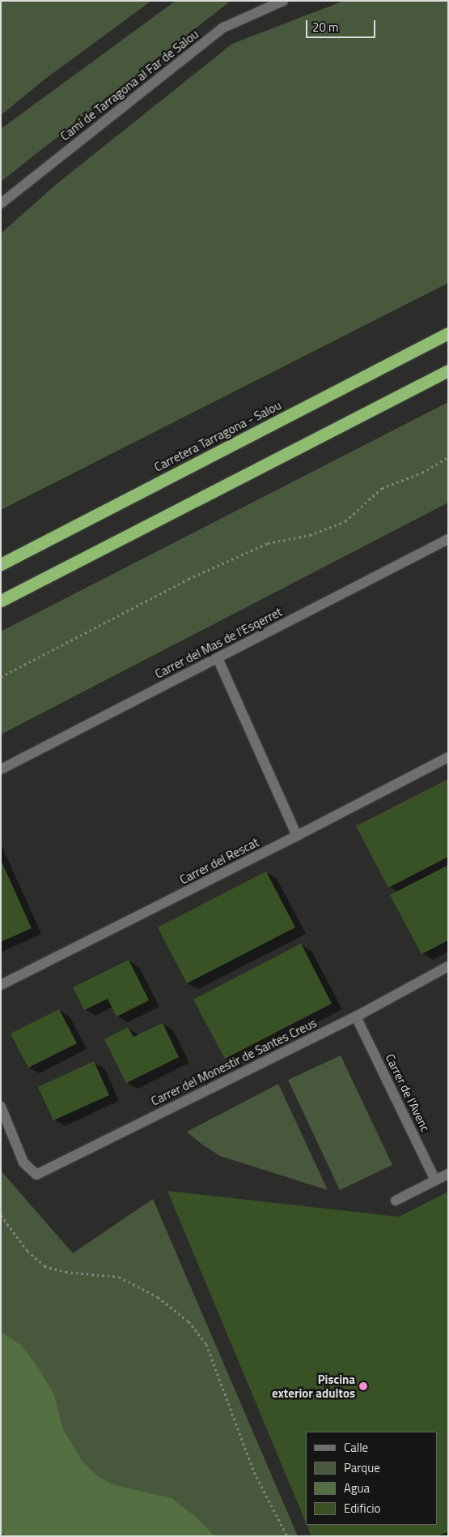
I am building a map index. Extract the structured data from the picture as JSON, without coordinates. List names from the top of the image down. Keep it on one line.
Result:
{"streets":{"highway":["Carretera Tarragona - Salou"],"street":["Camí de Tarragona al Far de Salou","Carrer del Mas de l'Esqerret","Carrer del Rescat","Carrer del Monestir de Santes Creus","Carrer de l'Avenc"]},"crossings":[["Carrer del Monestir de Santes Creus","Carrer de l'Avenc"]],"places":["Piscina exterior adultos"],"legend":["Calle","Parque","Agua","Edificio"],"scale_bar":"20 m"}
